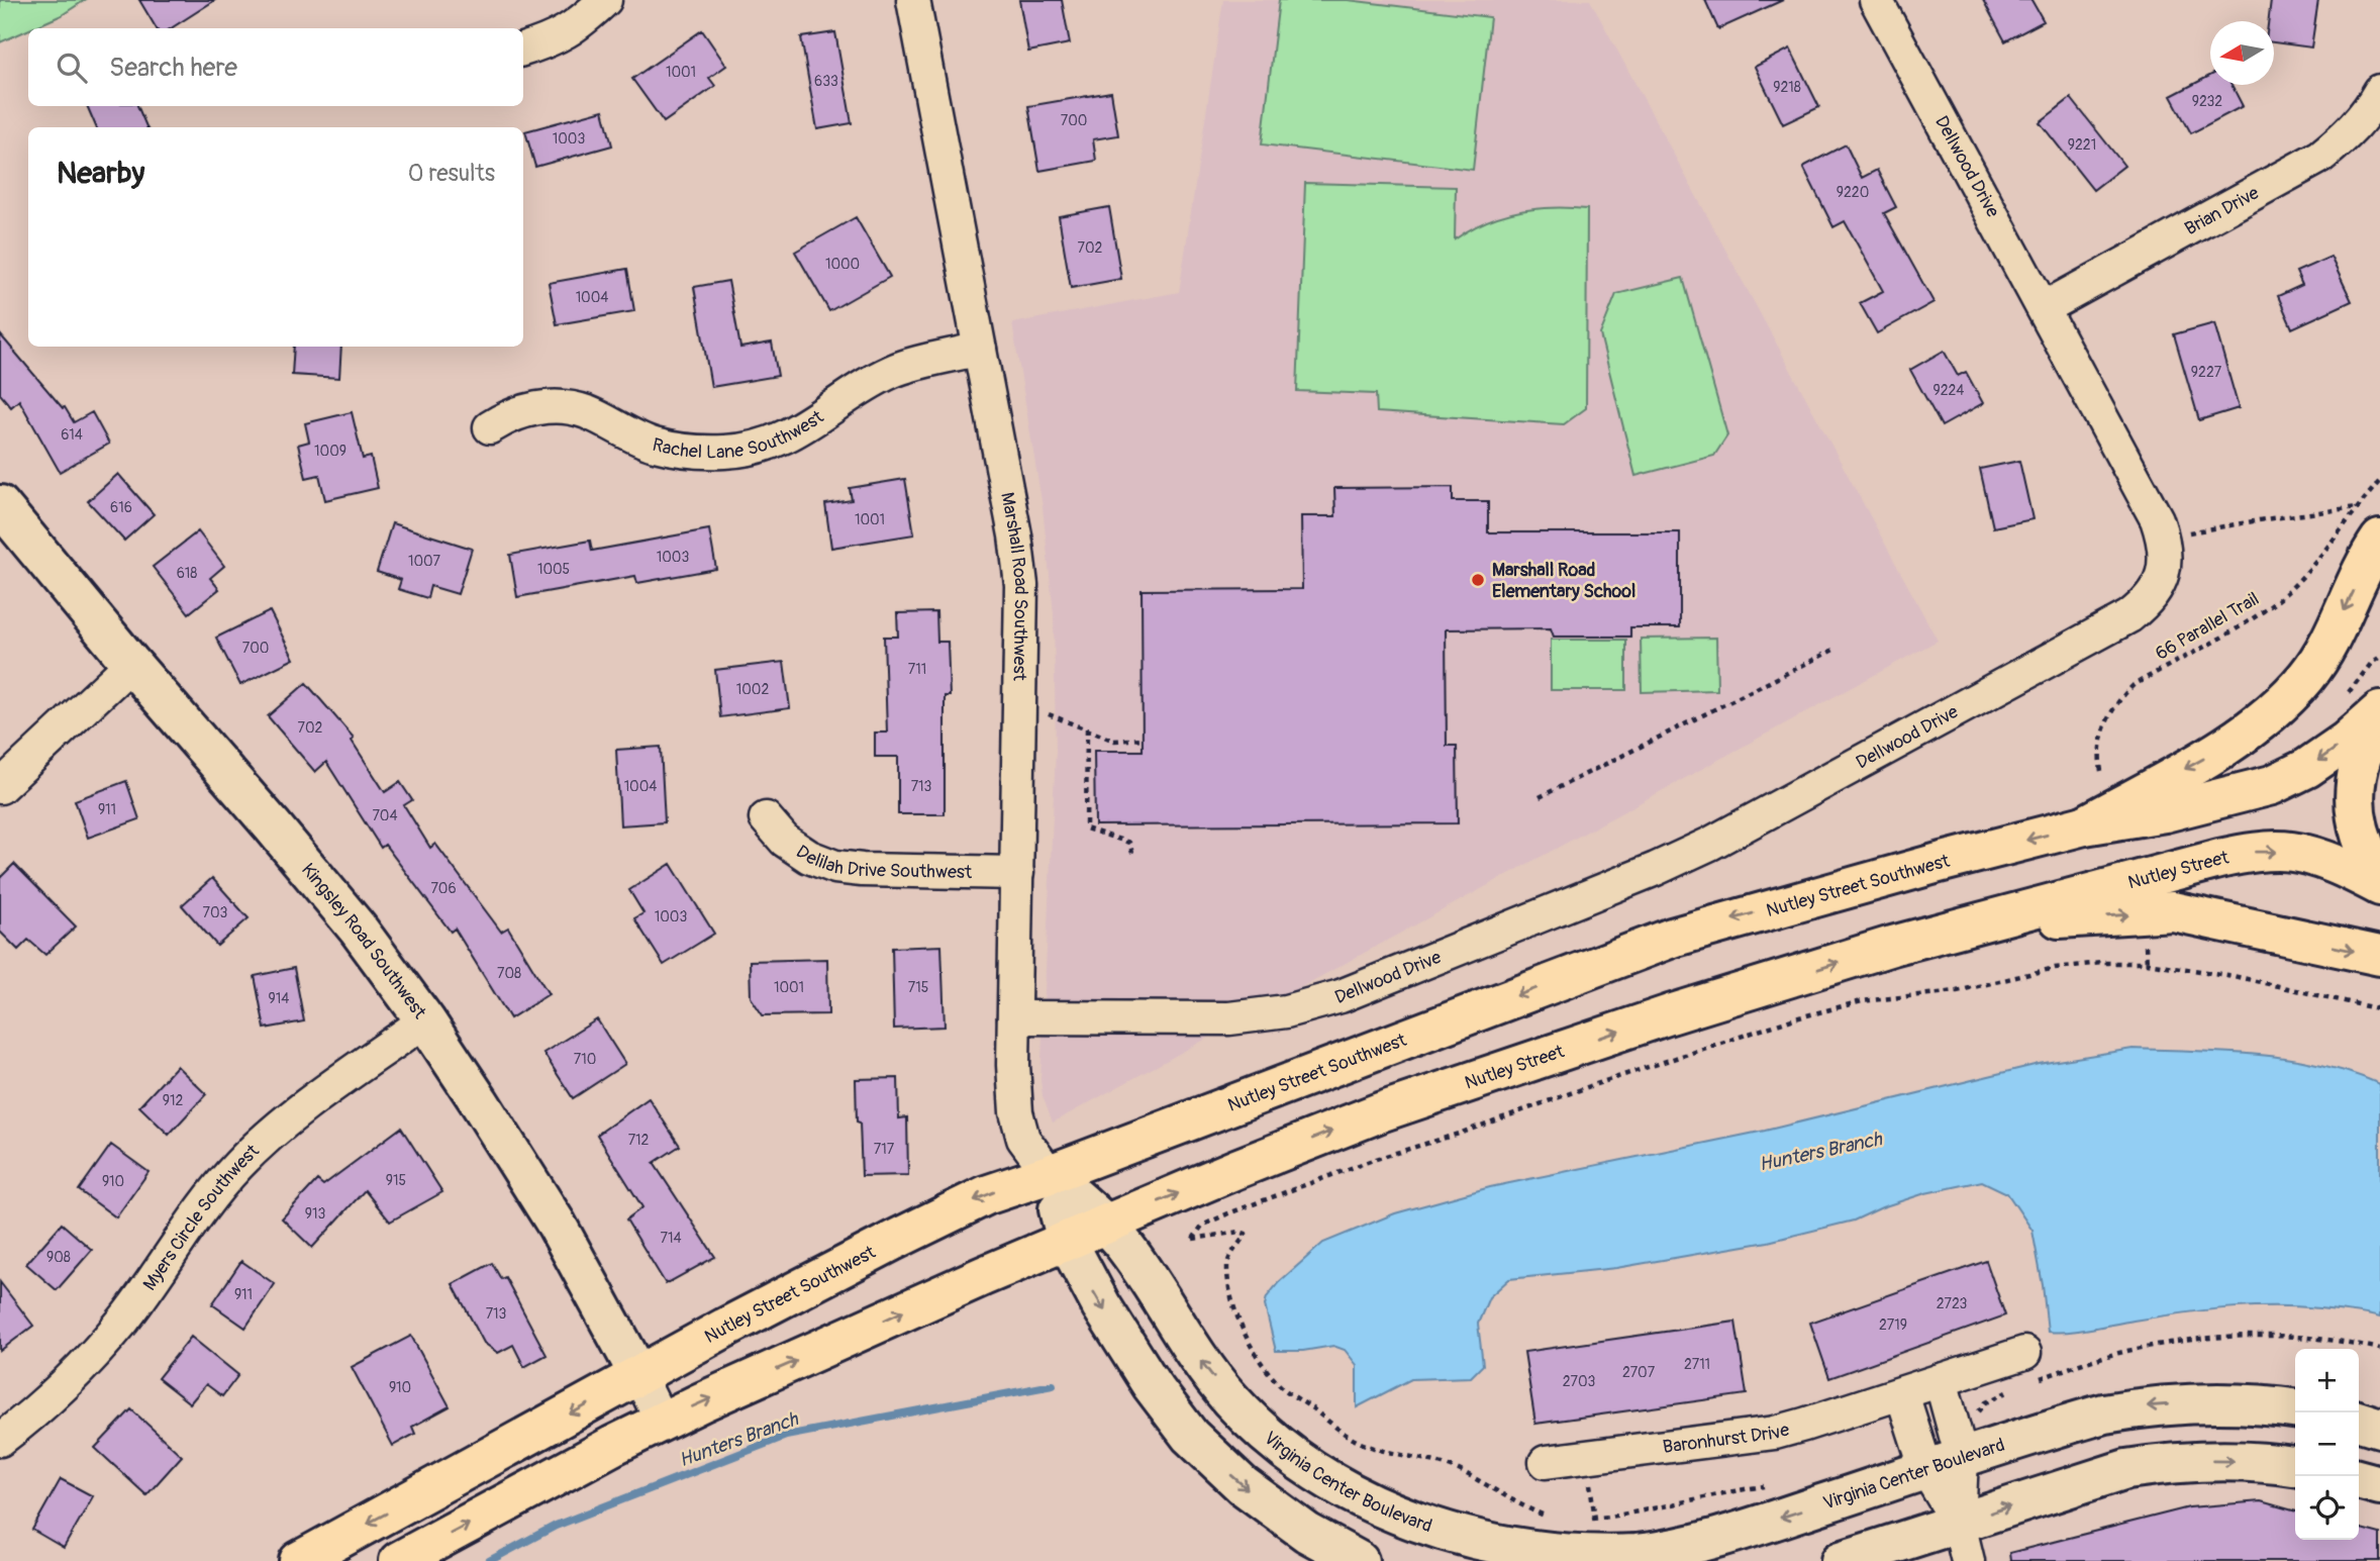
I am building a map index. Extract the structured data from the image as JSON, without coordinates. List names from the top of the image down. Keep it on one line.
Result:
{"streets":{"main road":["Nutley Street","Nutley Street Southwest"],"street":["Dellwood Drive","Brian Drive","Rachel Lane Southwest","Marshall Road Southwest","Delilah Drive Southwest","Kingsley Road Southwest","Myers Circle Southwest","Baronhurst Drive","Virginia Center Boulevard"],"path":["66 Parallel Trail"]},"crossings":[["Dellwood Drive","Brian Drive"],["Dellwood Drive","Marshall Road Southwest"],["Rachel Lane Southwest","Marshall Road Southwest"],["Marshall Road Southwest","Delilah Drive Southwest"],["Marshall Road Southwest","Nutley Street Southwest"],["Marshall Road Southwest","Virginia Center Boulevard"],["Nutley Street","Virginia Center Boulevard"],["Nutley Street Southwest","Kingsley Road Southwest"],["Nutley Street Southwest","Virginia Center Boulevard"],["Kingsley Road Southwest","Myers Circle Southwest"]],"one_way":["Nutley Street","Virginia Center Boulevard"],"water":["Hunters Branch"],"places":["Marshall Road Elementary School"],"house_numbers":["1001","633","9218","9232","700","1003","9221","9220","702","1000","1004","9227","9224","614","1009","616","1001","1003","1007","1005","618","700","711","1002","702","1004","713","911","704","706","703","1003","708","1001","715","914","710","912","712","717","915","910","913","714","908","911","2723","713","2719","2711","2707","2703","910"],"north":"left","page":{"search":"Search here","heading":["Nearby","0 results"],"map_buttons":["+","−"]}}
